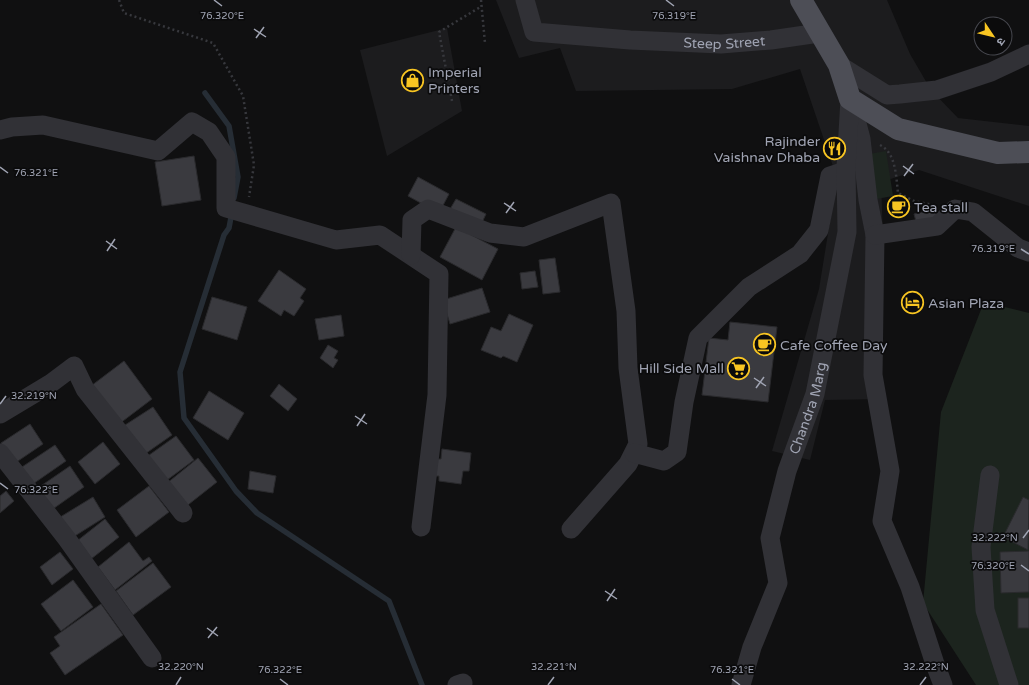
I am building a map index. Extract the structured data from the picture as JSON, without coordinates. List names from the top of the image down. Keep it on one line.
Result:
{"streets":{"street":["Steep Street","Chandra Marg"]},"places":{"shop":["Imperial Printers"],"restaurant":["Rajinder Vaishnav Dhaba"],"cafe":["Tea stall","Cafe Coffee Day"],"hotel":["Asian Plaza"],"supermarket":["Hill Side Mall"]},"north":"bottom right","coordinates":["76.320°E","76.319°E","76.321°E","32.219°N","76.322°E","32.222°N","32.220°N","32.221°N"]}
